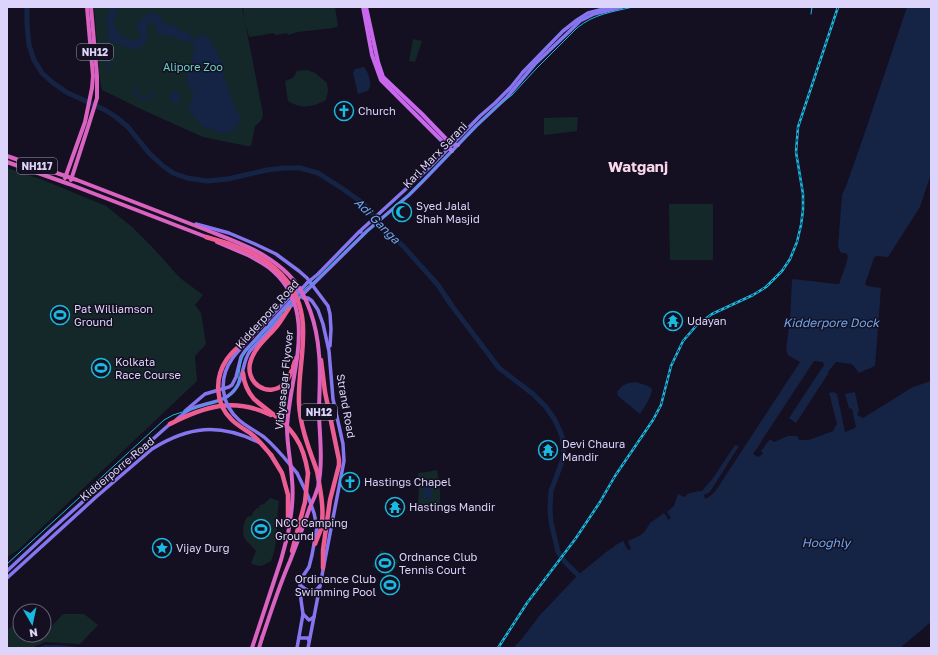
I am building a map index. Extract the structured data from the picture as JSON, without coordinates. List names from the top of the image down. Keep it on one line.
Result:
{"streets":{"highway":["NH12","NH117","Vidyasagar Flyover"],"main road":["Karl Marx Sarani","Kidderpore Road","Strand Road","Kidderporre Road"]},"crossings":[["NH12","NH117"],["NH12","Vidyasagar Flyover"],["Karl Marx Sarani","Kidderpore Road"]],"districts":["Watganj"],"water":["Adi Ganga","Kidderpore Dock","Hooghly"],"parks":["Alipore Zoo"],"places":{"church":["Church","Hastings Chapel"],"mosque":["Syed Jalal Shah Masjid"],"sports":["Pat Williamson Ground","Kolkata Race Course","NCC Camping Ground","Ordnance Club Tennis Court","Ordinance Club Swimming Pool"],"temple":["Udayan","Devi Chaura Mandir","Hastings Mandir"],"place":["Vijay Durg"]},"north":"bottom"}
